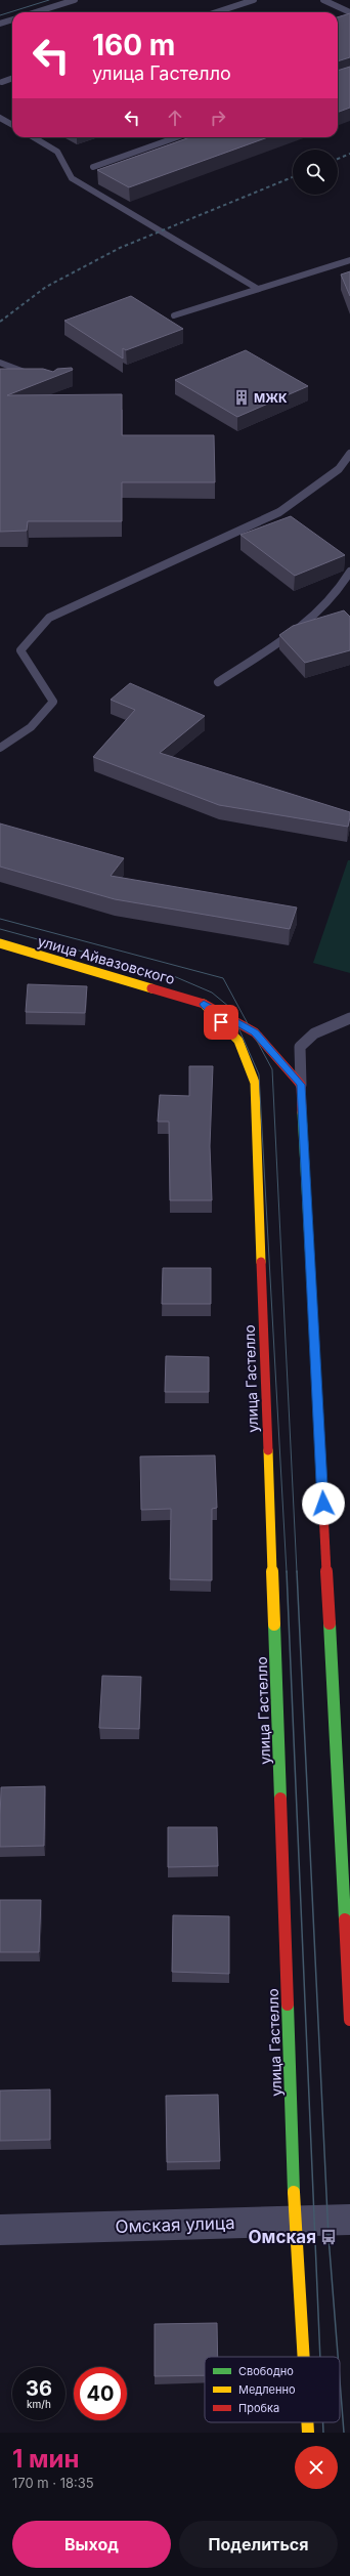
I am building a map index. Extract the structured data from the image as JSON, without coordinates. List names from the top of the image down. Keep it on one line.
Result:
{"streets":{"street":["улица Айвазовского","улица Гастелло","Омская улица"]},"crossings":[["улица Айвазовского","улица Гастелло"],["улица Гастелло","Омская улица"]],"places":{"building":["МЖК"],"bus stop":["Омская"]},"legend":["Свободно","Медленно","Пробка"],"page":{"turn":["160 m","улица Гастелло"],"speed":"36 km/h","limit":"40","heading":["1 мин","170 m · 18:35"],"buttons":["Выход","Поделиться"]}}
